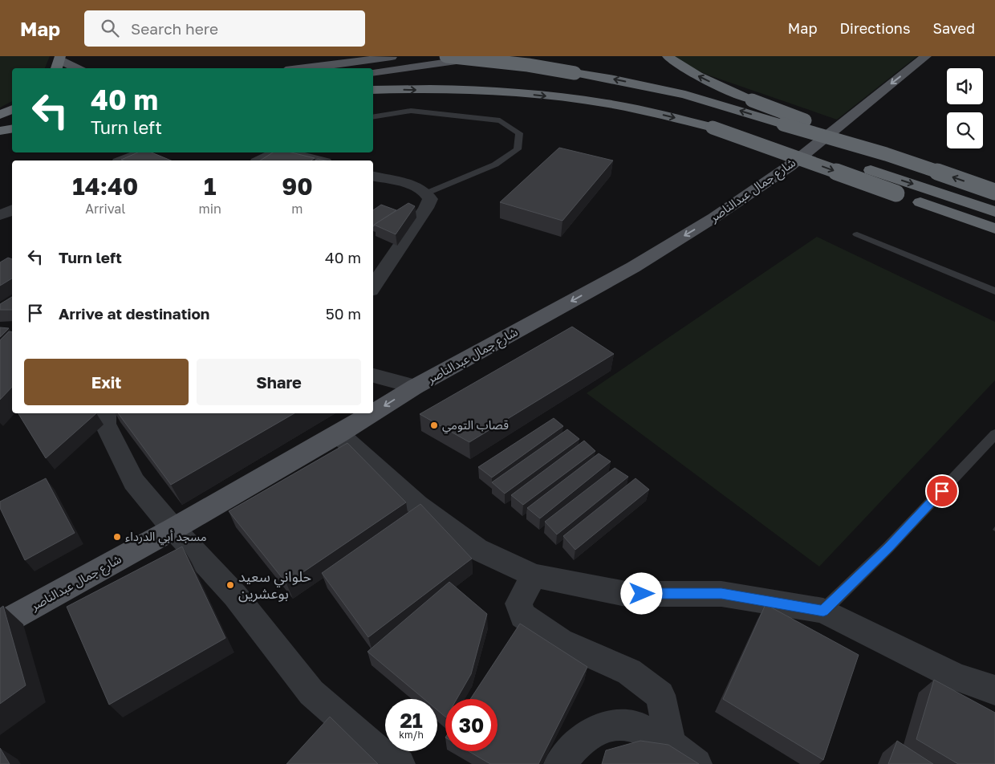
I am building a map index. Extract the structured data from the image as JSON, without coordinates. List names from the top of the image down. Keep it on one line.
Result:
{"streets":{"main road":["شارع جمال عبدالناصر"]},"one_way":["شارع جمال عبدالناصر"],"places":["قصاب التومي","مسجد أبي الدرداء","حلواني سعيد بوعشرين"],"page":{"header":"Map","search":"Search here","nav":["Map","Directions","Saved"],"turn":["40 m","Turn left"],"eta":["14:40","Arrival","1","min","90","m"],"list":[{"name":"Turn left","value":"40 m"},{"name":"Arrive at destination","value":"50 m"}],"buttons":["Exit","Share"],"speed":"21 km/h","limit":"30"}}
